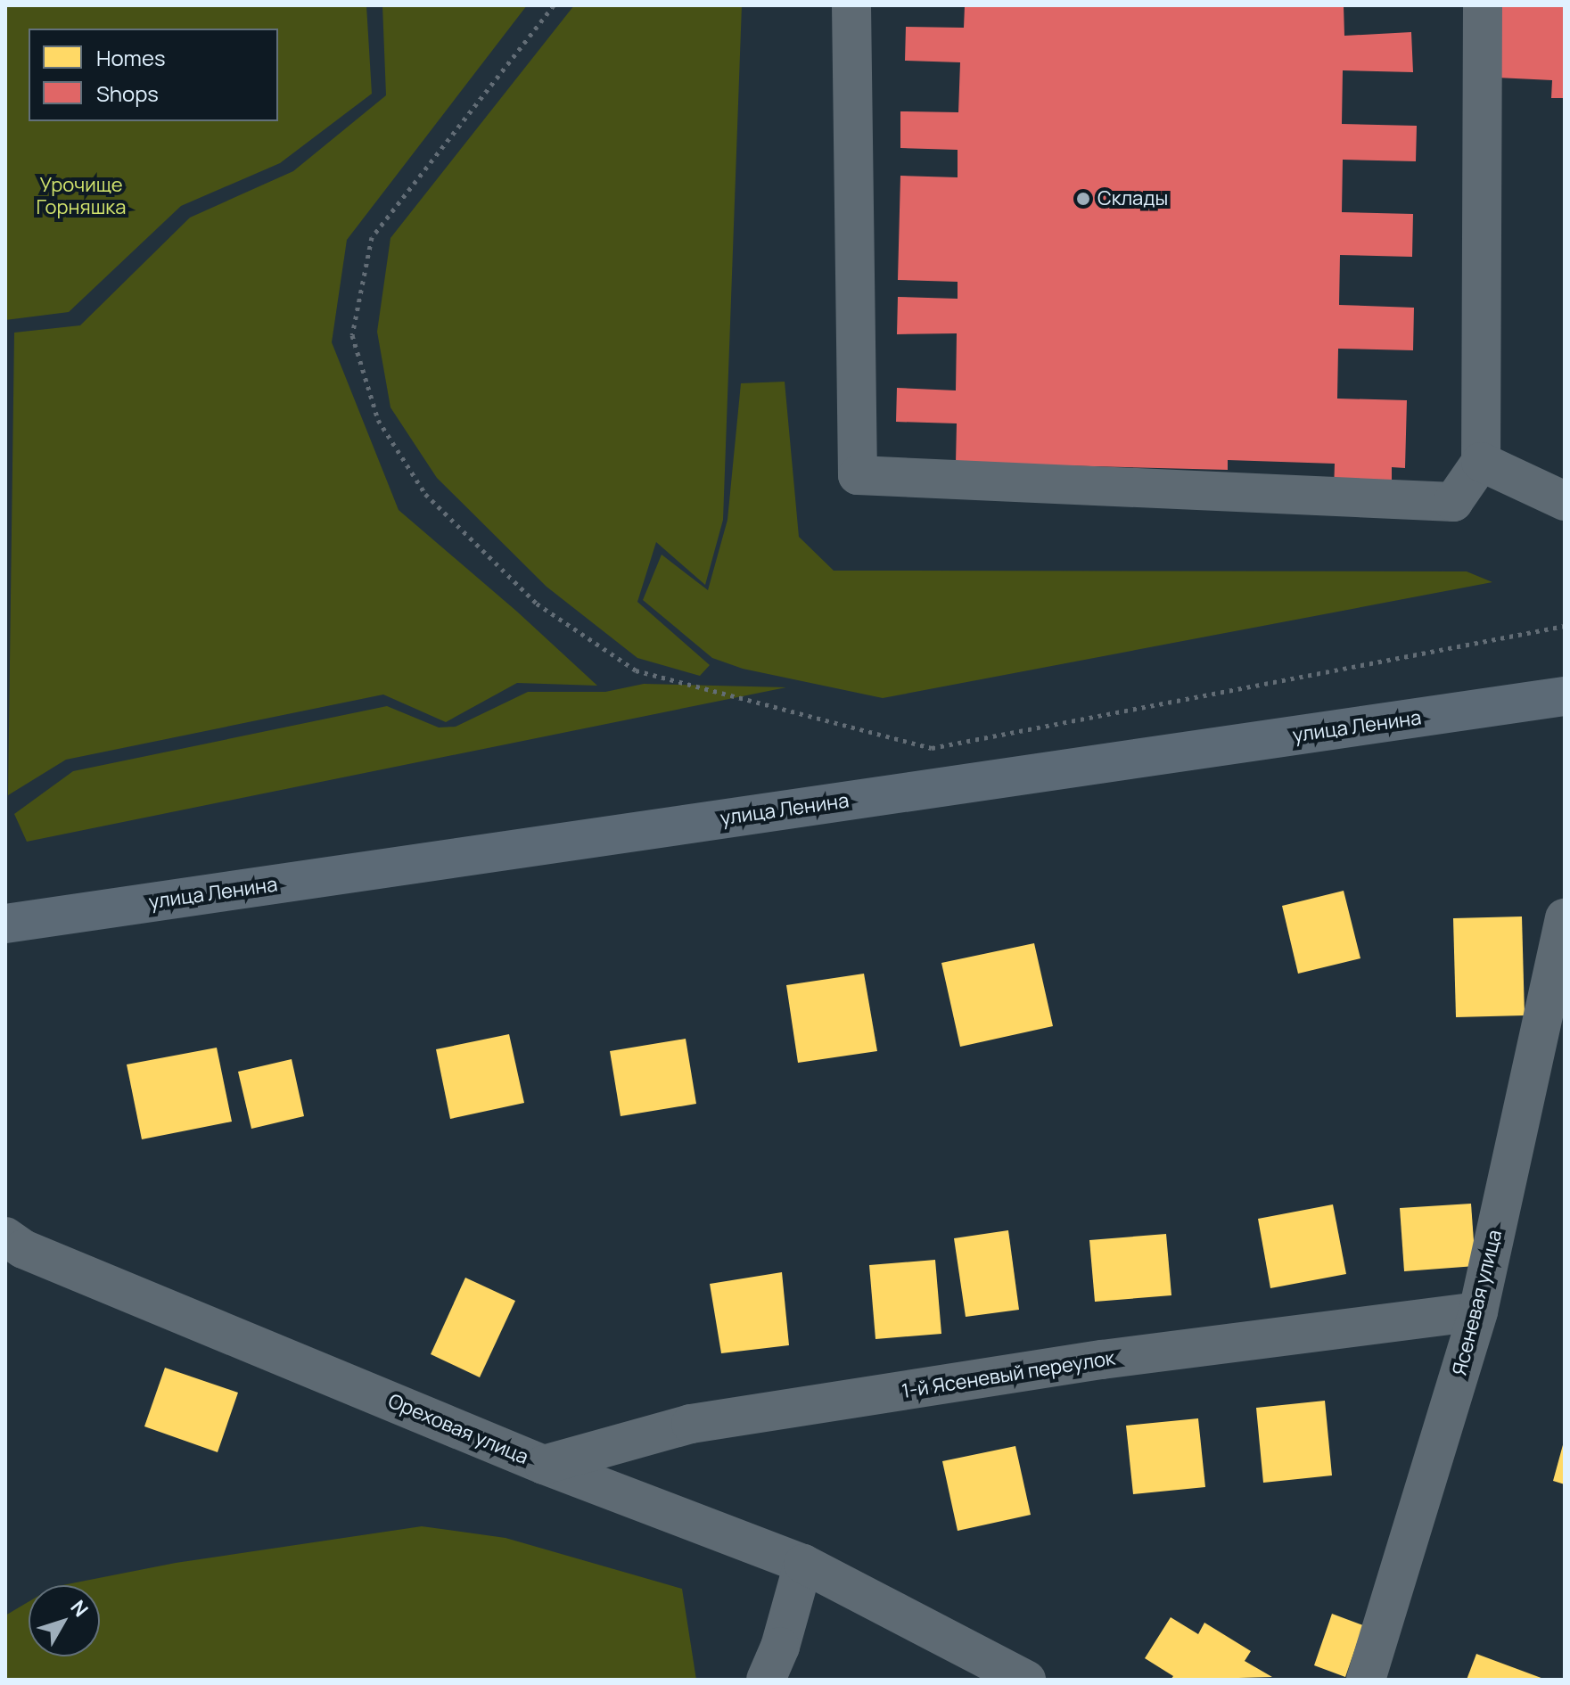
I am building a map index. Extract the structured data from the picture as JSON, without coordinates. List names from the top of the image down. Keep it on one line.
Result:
{"streets":{"main road":["улица Ленина"],"street":["Ясеневая улица","1-й Ясеневый переулок","Ореховая улица"]},"crossings":[["Ясеневая улица","1-й Ясеневый переулок"],["1-й Ясеневый переулок","Ореховая улица"]],"parks":["Урочище Горняшка"],"places":["Склады"],"legend":["Homes","Shops"],"north":"top right"}
